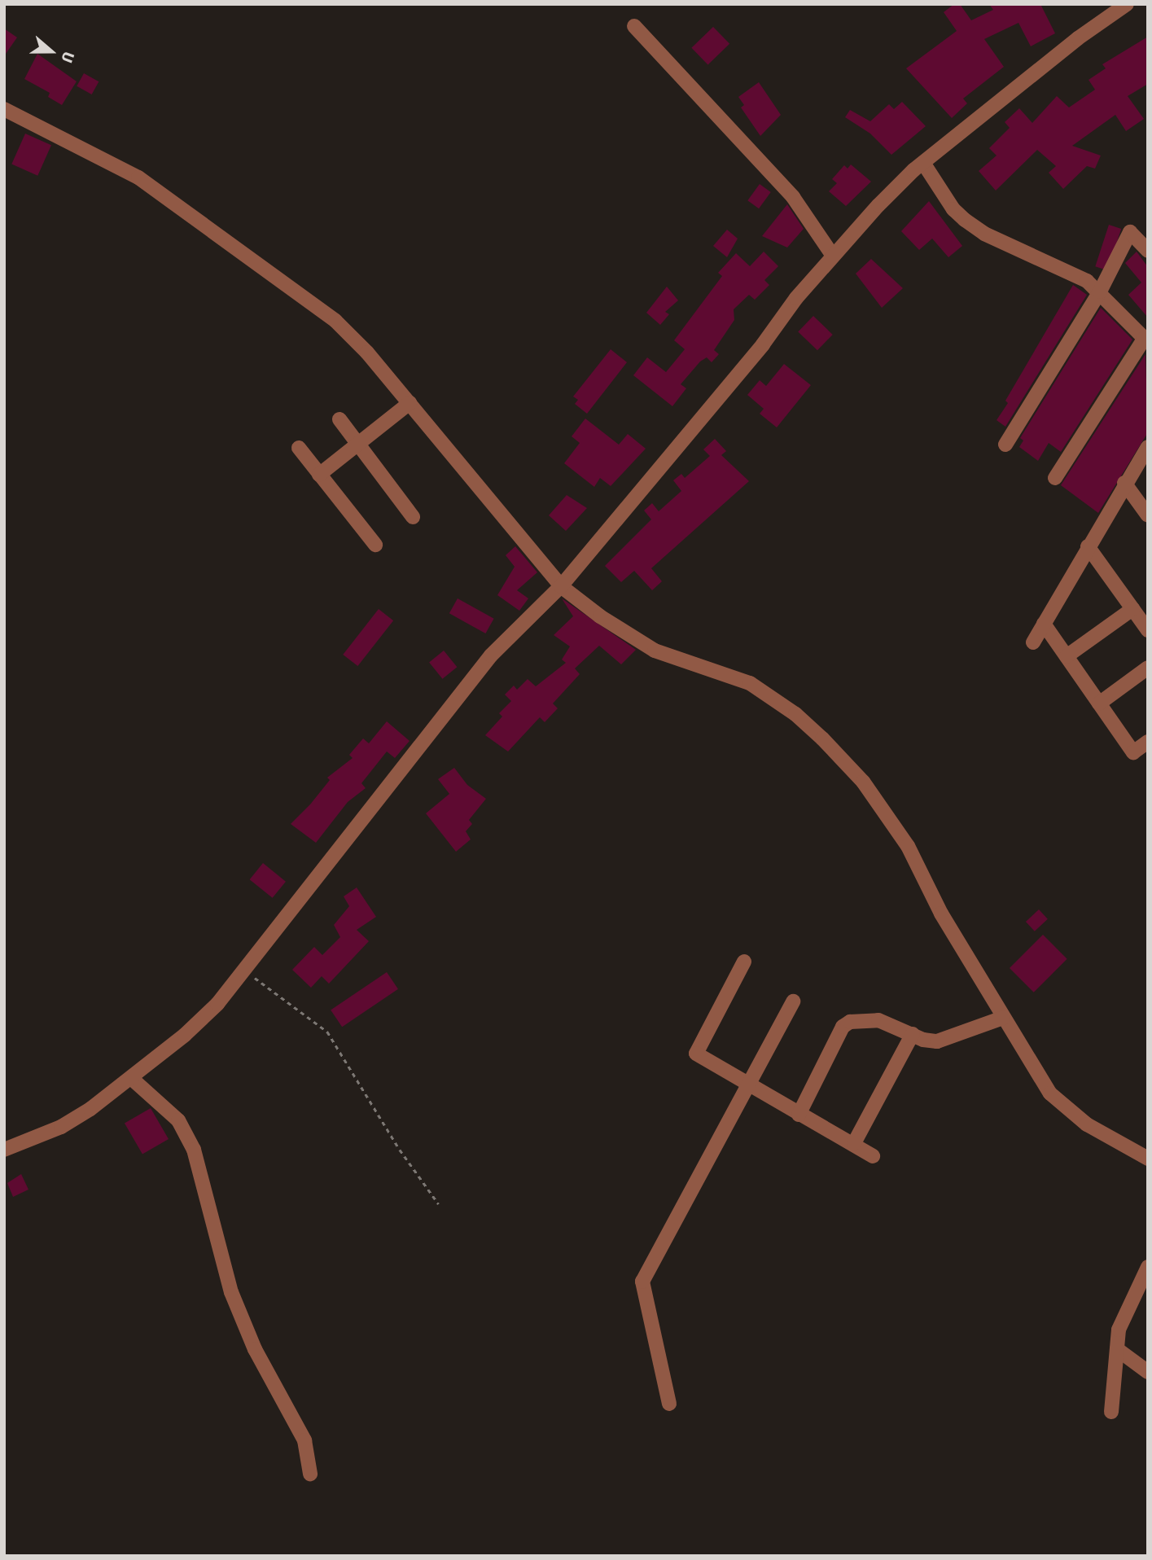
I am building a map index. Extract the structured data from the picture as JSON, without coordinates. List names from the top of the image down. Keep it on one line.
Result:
{"north":"right"}
